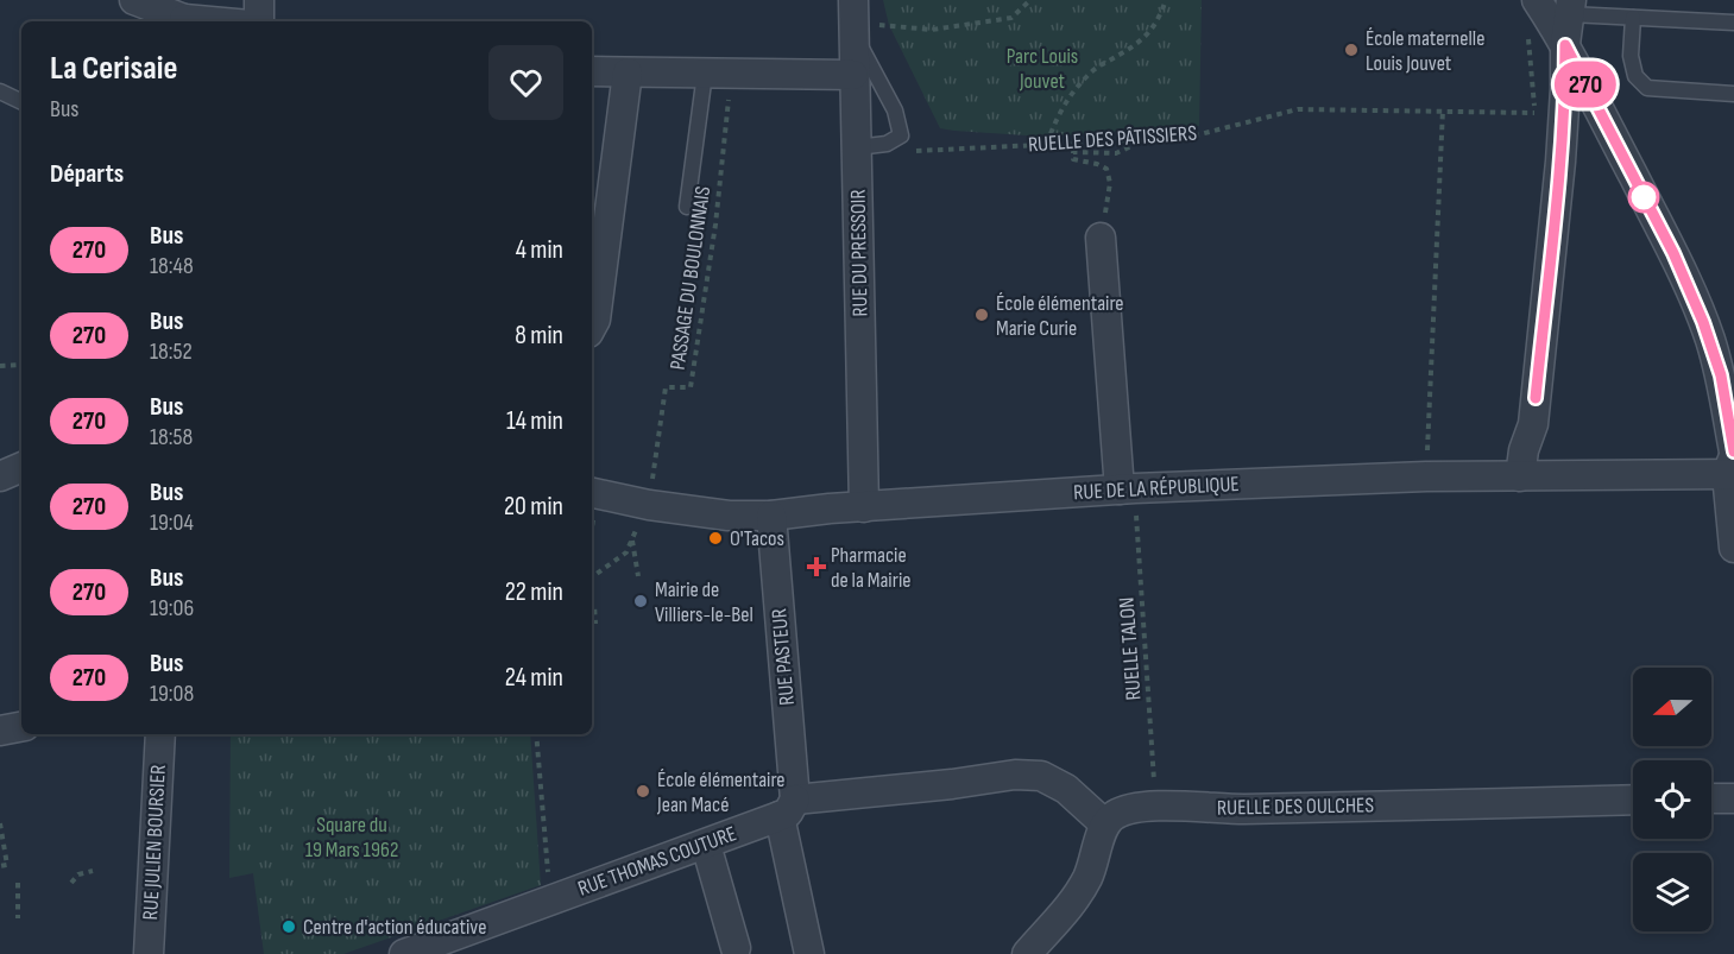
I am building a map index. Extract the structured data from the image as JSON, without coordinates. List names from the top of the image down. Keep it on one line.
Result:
{"streets":{"street":["RUE DU PRESSOIR","RUE DE LA RÉPUBLIQUE","RUE PASTEUR","RUELLE DES OULCHES","RUE JULIEN BOURSIER","RUE THOMAS COUTURE"],"path":["RUELLE DES PÂTISSIERS","PASSAGE DU BOULONNAIS","RUELLE TALON"]},"crossings":[["RUE DU PRESSOIR","RUE DE LA RÉPUBLIQUE"],["PASSAGE DU BOULONNAIS","RUE DE LA RÉPUBLIQUE"],["RUE DE LA RÉPUBLIQUE","RUELLE TALON"],["RUE DE LA RÉPUBLIQUE","RUE PASTEUR"],["RUELLE TALON","RUELLE DES OULCHES"],["RUE PASTEUR","RUE THOMAS COUTURE"],["RUELLE DES OULCHES","RUE THOMAS COUTURE"]],"parks":["Parc Louis Jouvet","Square du 19 Mars 1962"],"places":{"other":["École maternelle Louis Jouvet","École élémentaire Marie Curie","O'Tacos","Mairie de Villiers-le-Bel","École élémentaire Jean Macé","Centre d'action éducative"],"health":["Pharmacie de la Mairie"]},"lines":["bus line 270"],"north":"left","page":{"on_map":"270","heading":[["La Cerisaie","Bus"],"Départs"],"list":[{"mark":"270","name":"Bus","note":"18:48","value":"4 min"},{"mark":"270","name":"Bus","note":"18:52","value":"8 min"},{"mark":"270","name":"Bus","note":"18:58","value":"14 min"},{"mark":"270","name":"Bus","note":"19:04","value":"20 min"},{"mark":"270","name":"Bus","note":"19:06","value":"22 min"},{"mark":"270","name":"Bus","note":"19:08","value":"24 min"}]}}
